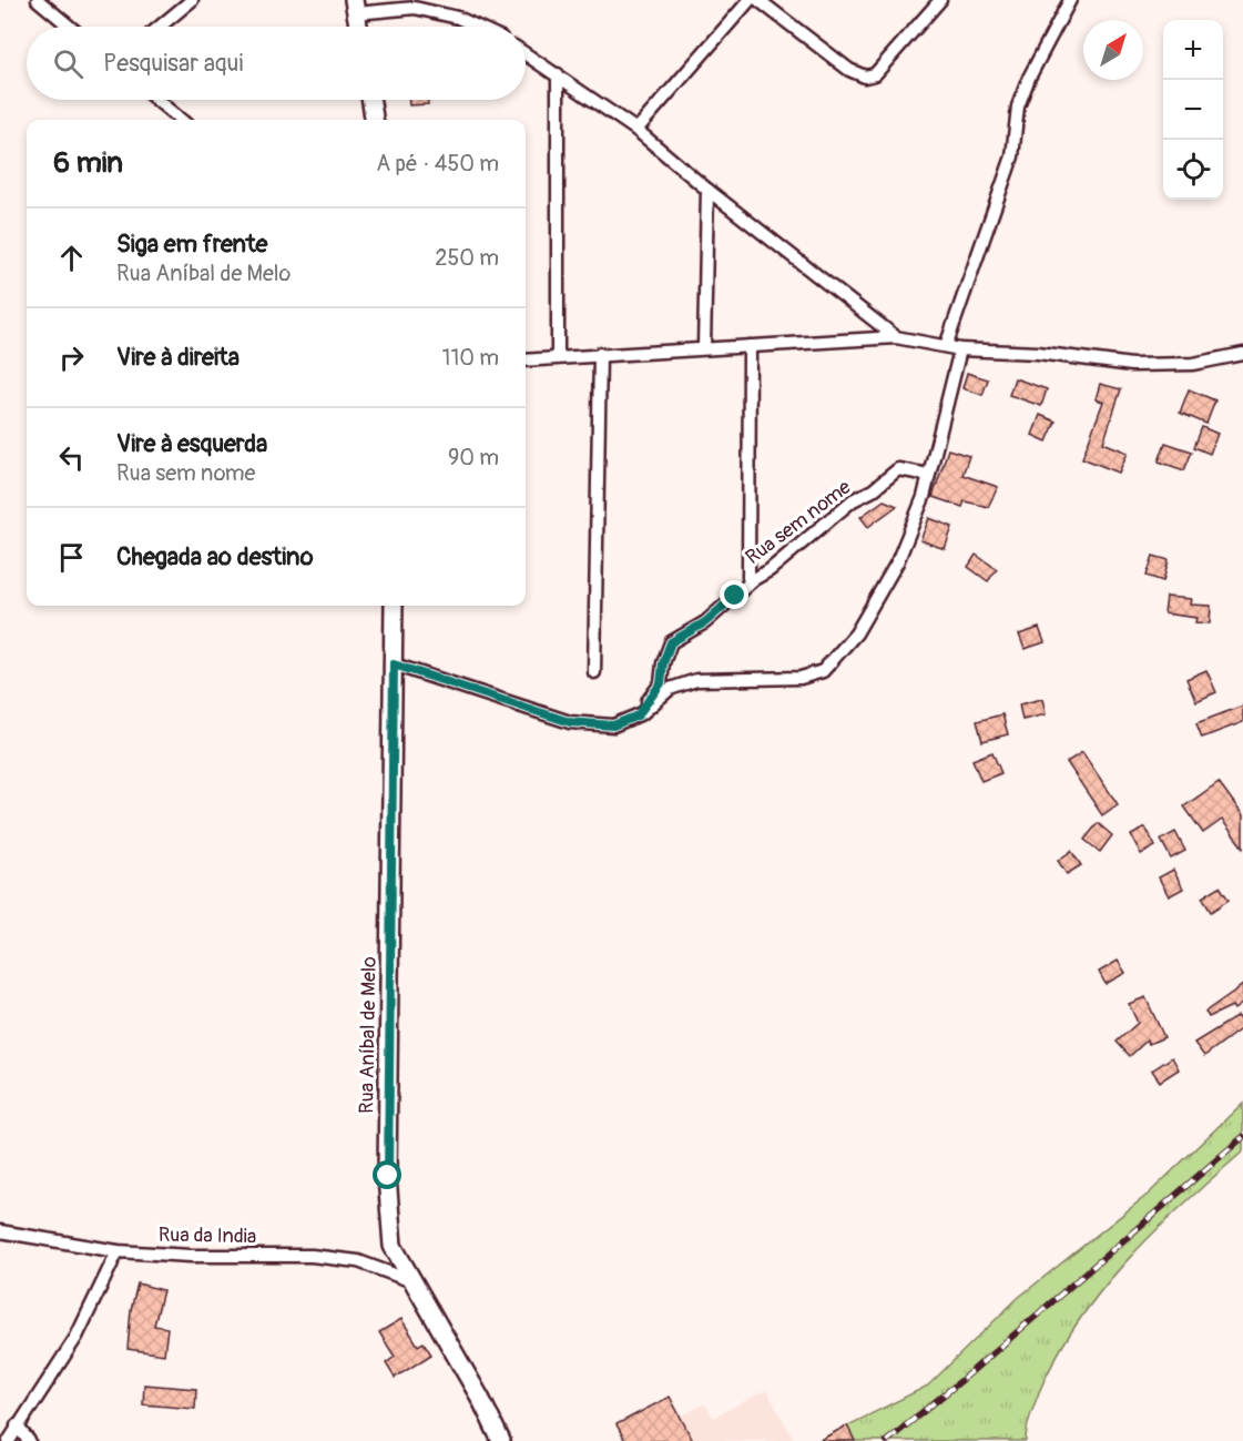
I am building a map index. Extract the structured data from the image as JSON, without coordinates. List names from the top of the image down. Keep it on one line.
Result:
{"streets":{"street":["Rua sem nome","Rua Aníbal de Melo","Rua da India"]},"crossings":[["Rua Aníbal de Melo","Rua da India"]],"north":"top right","page":{"map_buttons":["+","−"],"search":"Pesquisar aqui","heading":["6 min","A pé · 450 m"],"list":[["Siga em frente","Rua Aníbal de Melo","250 m"],["Vire à direita","110 m"],["Vire à esquerda","Rua sem nome","90 m"],"Chegada ao destino"]}}
